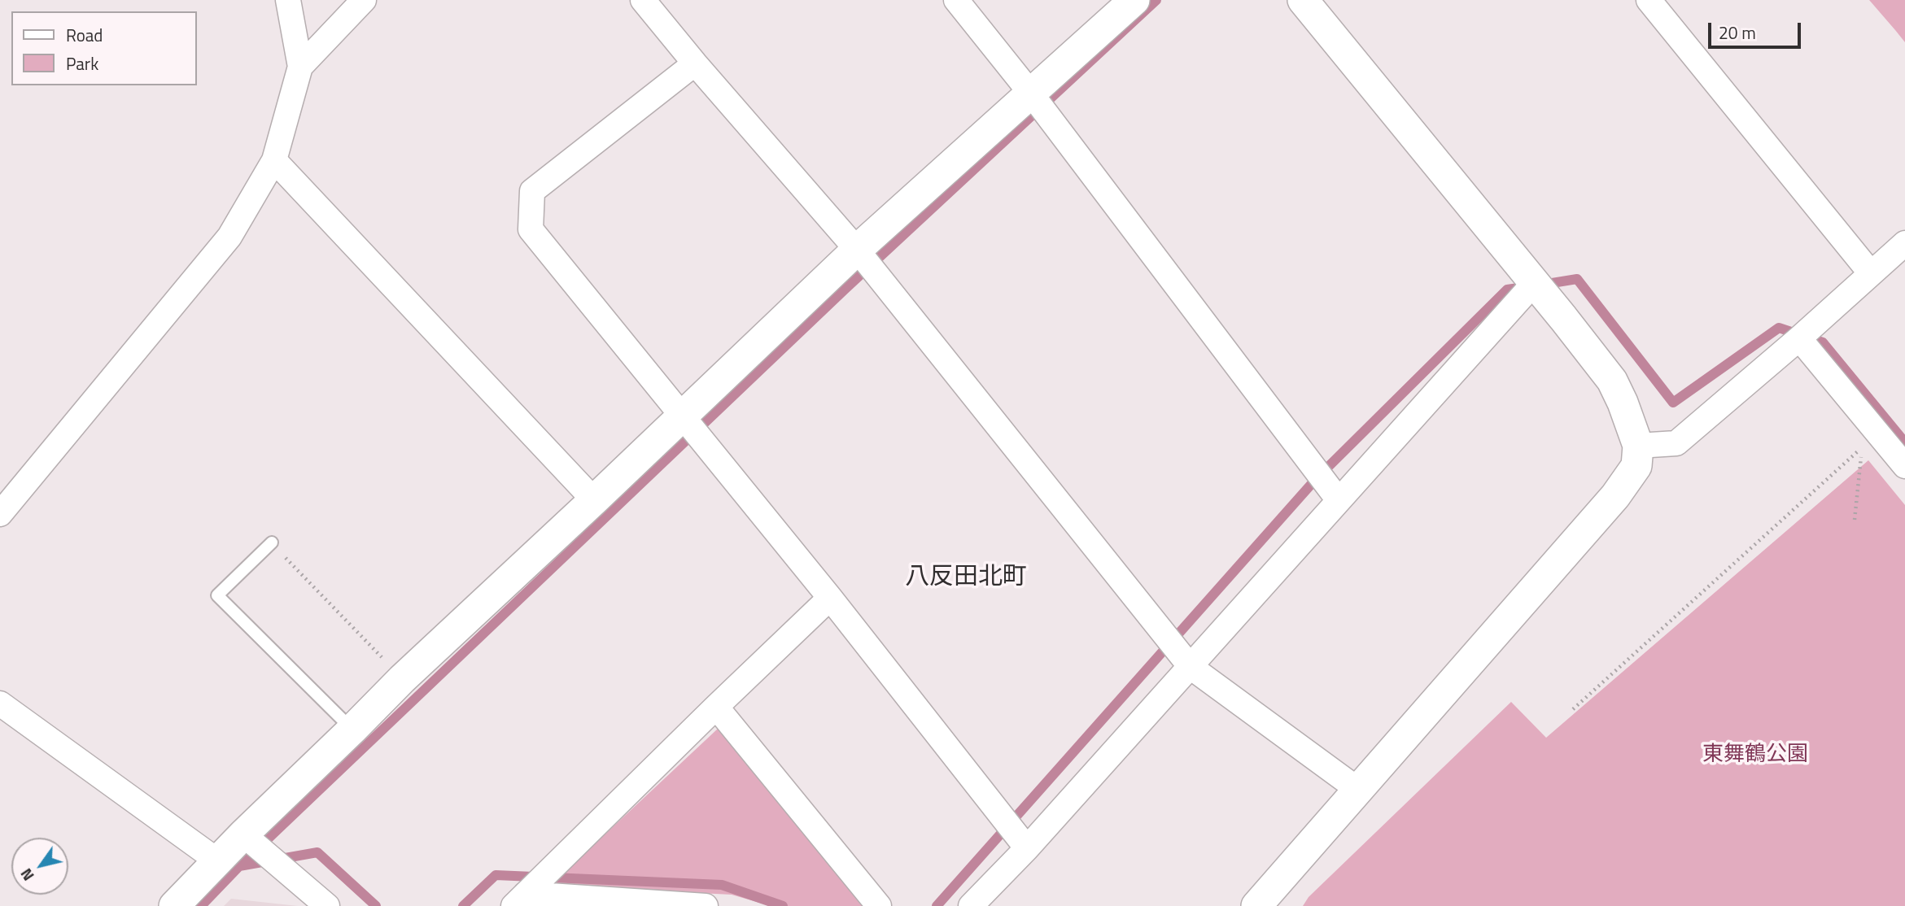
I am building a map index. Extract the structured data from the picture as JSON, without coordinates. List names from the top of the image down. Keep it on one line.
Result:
{"districts":["八反田北町"],"parks":["東舞鶴公園"],"legend":["Road","Park"],"scale_bar":"20 m","north":"bottom left"}
